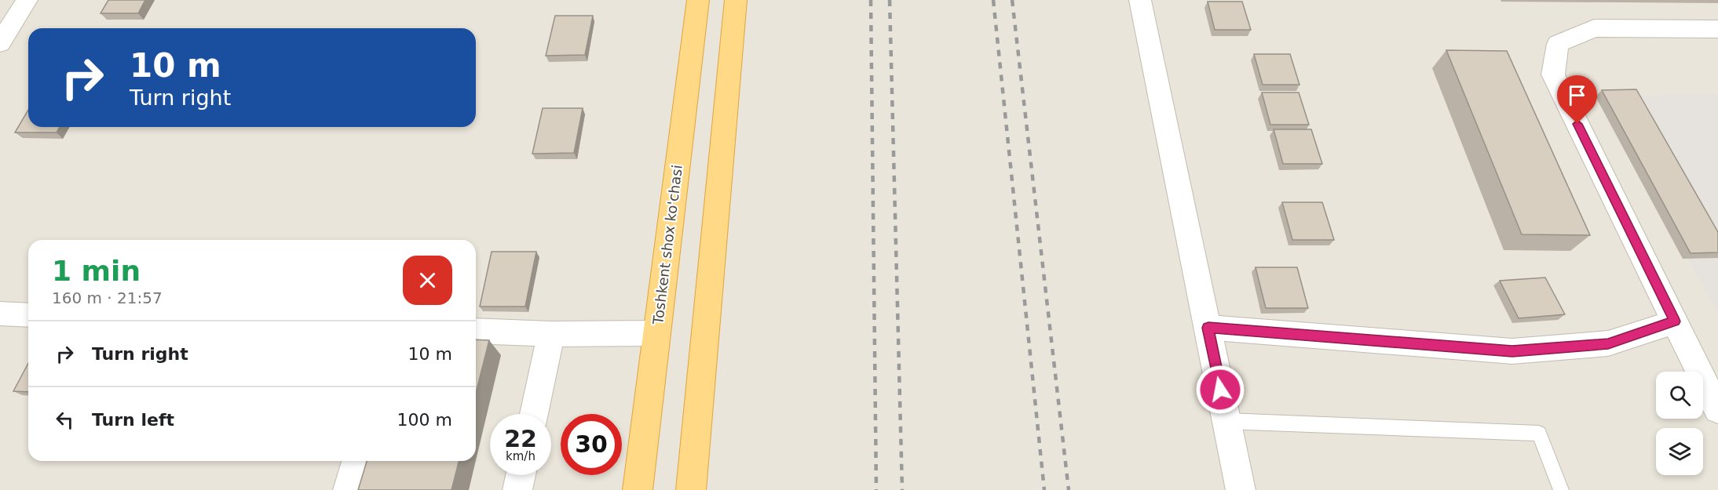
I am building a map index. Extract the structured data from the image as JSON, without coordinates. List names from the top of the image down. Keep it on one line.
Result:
{"streets":{"highway":["Toshkent shox ko'chasi"]},"page":{"turn":["10 m","Turn right"],"heading":["1 min","160 m · 21:57"],"list":[{"name":"Turn right","value":"10 m"},{"name":"Turn left","value":"100 m"}],"speed":"22 km/h","limit":"30"}}
